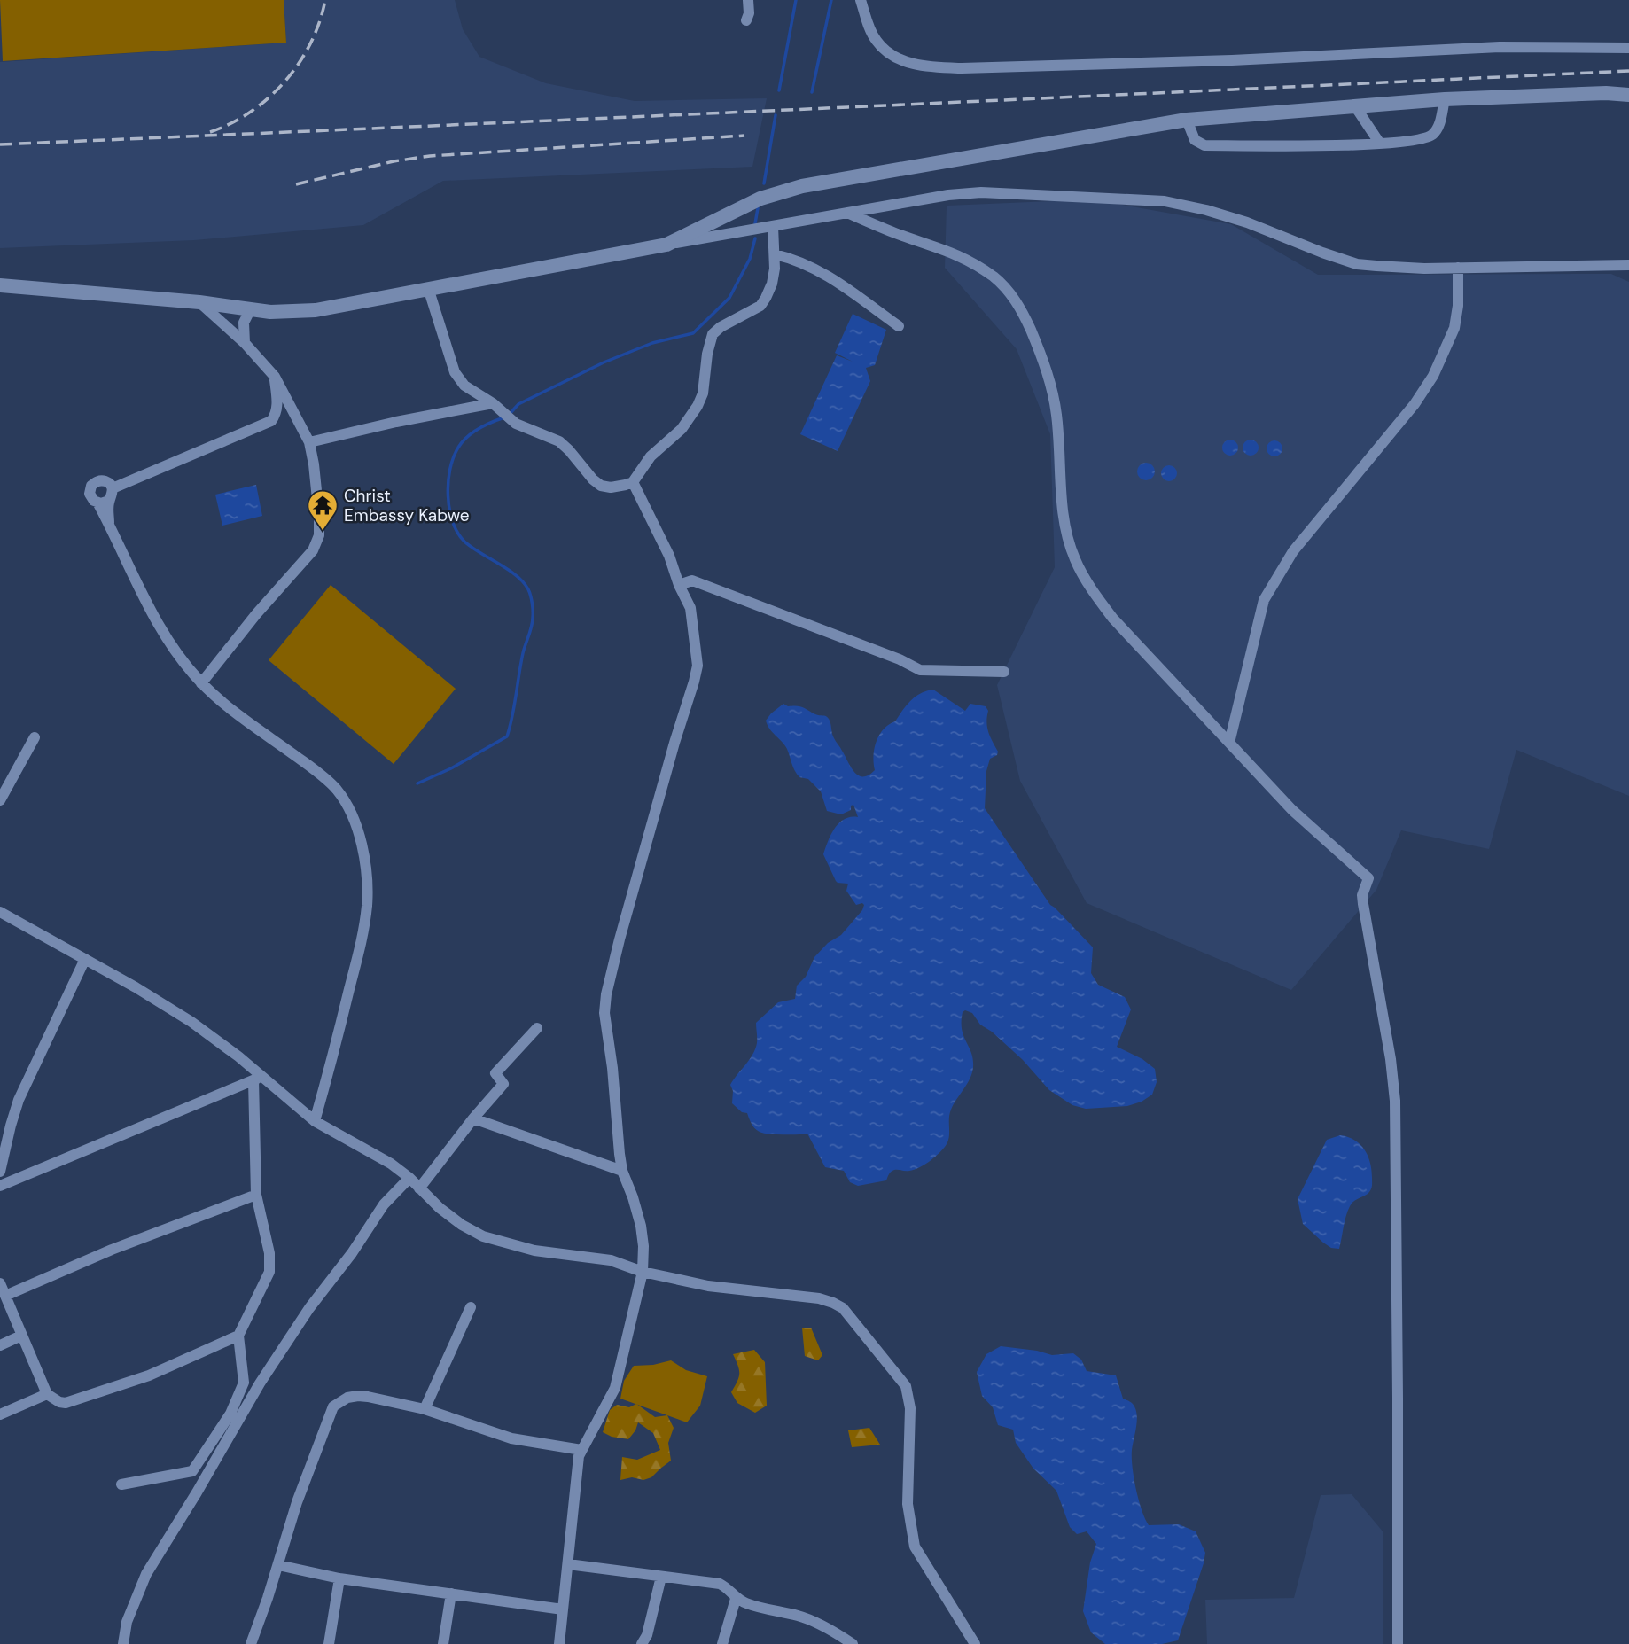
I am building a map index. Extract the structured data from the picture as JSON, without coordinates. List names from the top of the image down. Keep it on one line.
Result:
{"places":{"temple":["Christ Embassy Kabwe"]}}
